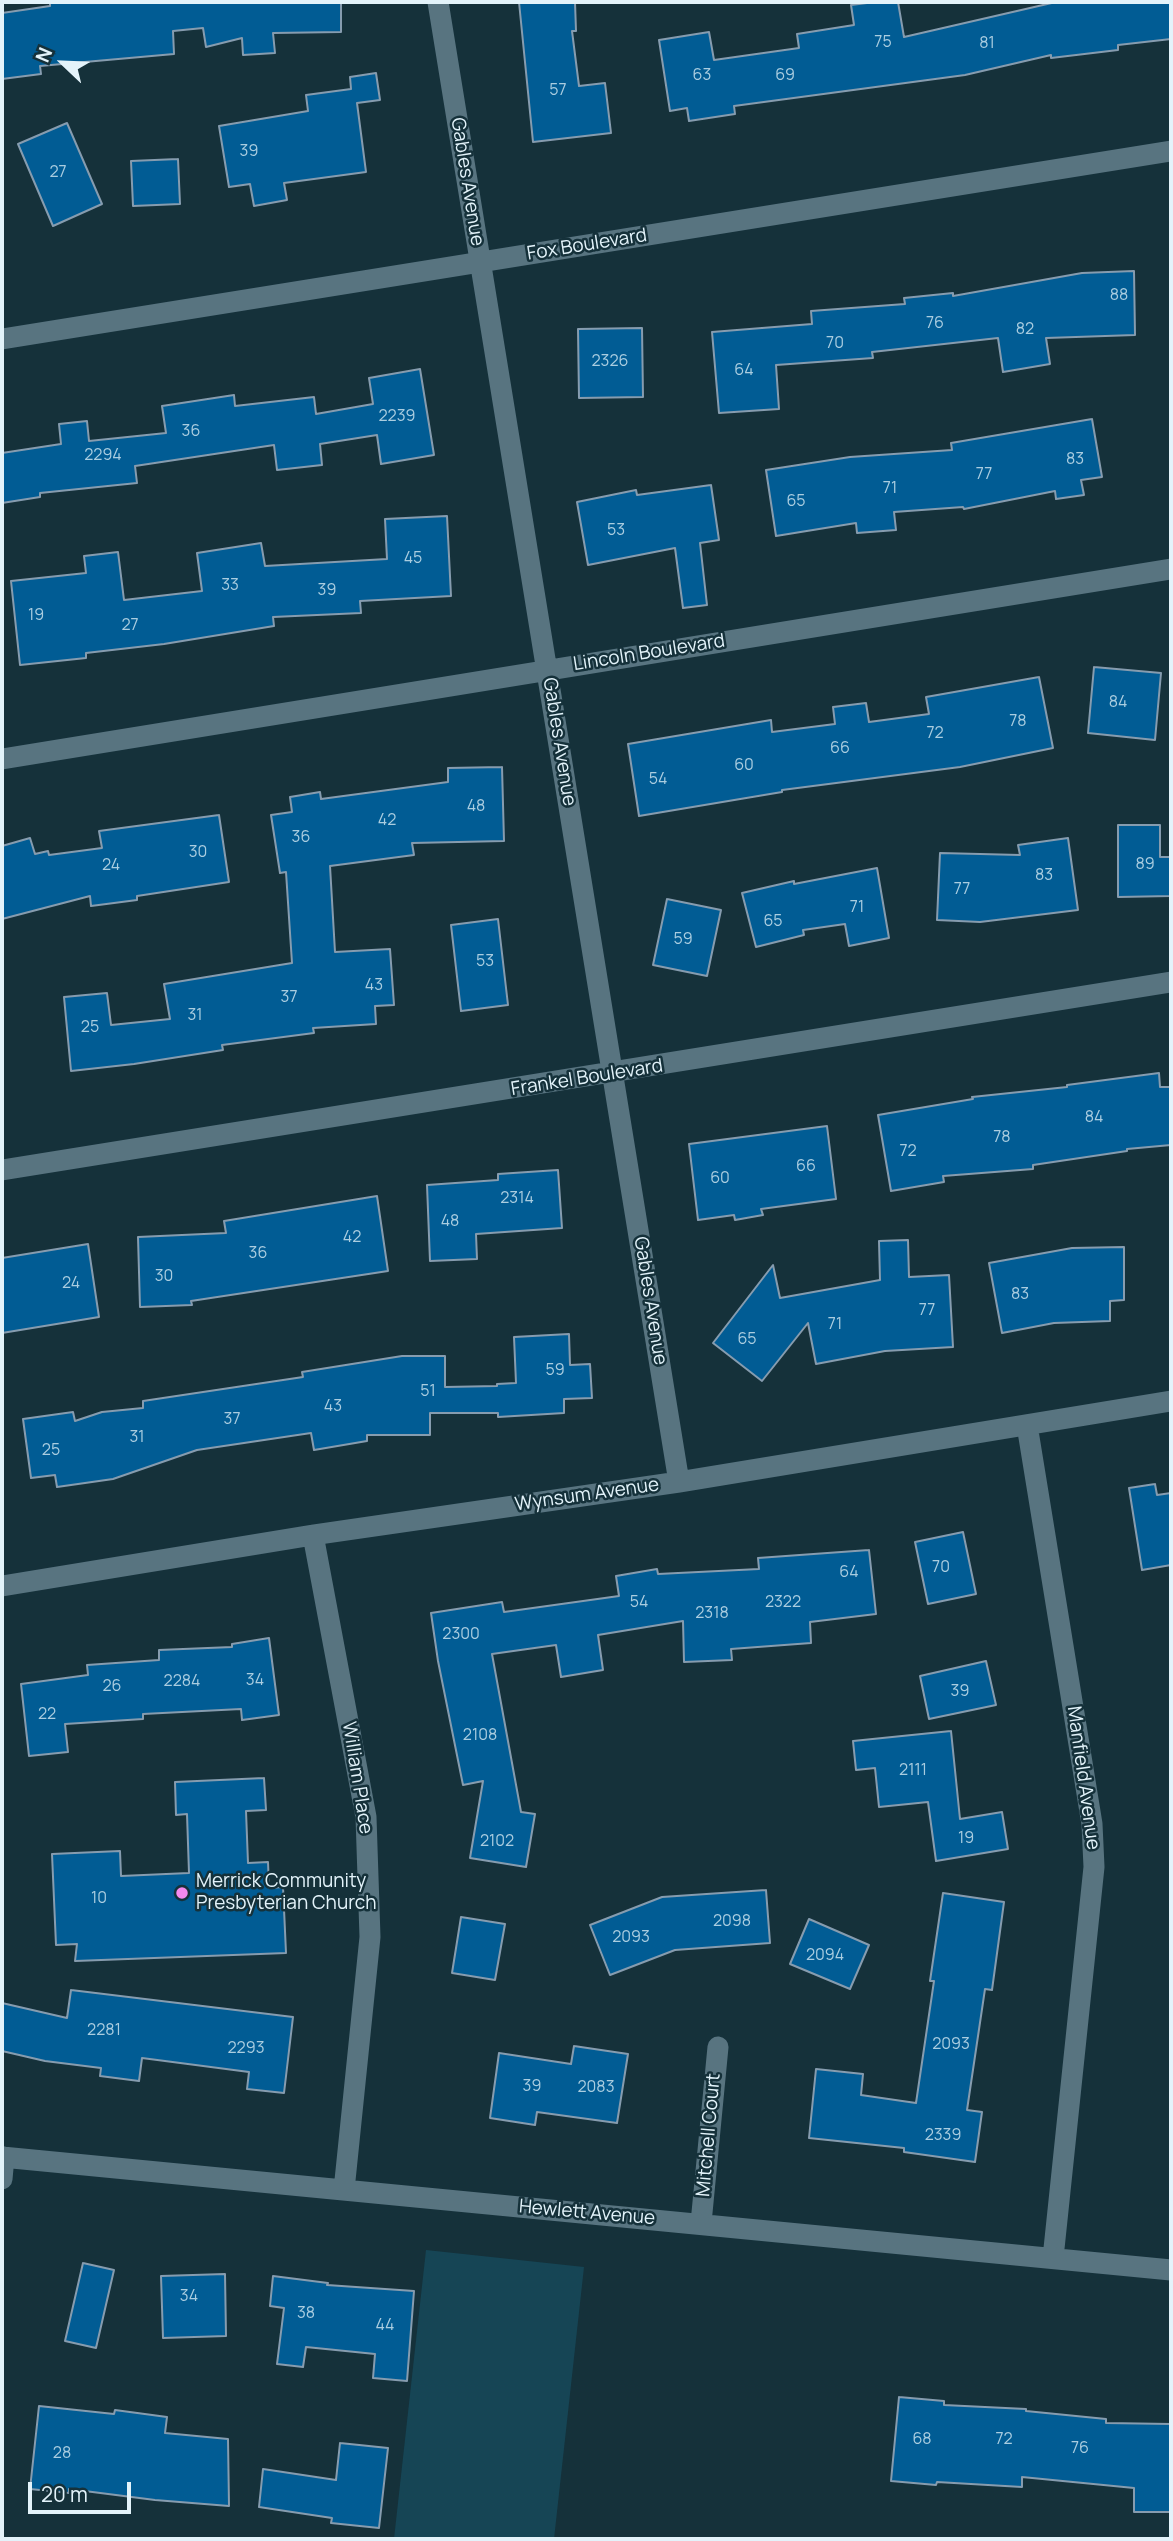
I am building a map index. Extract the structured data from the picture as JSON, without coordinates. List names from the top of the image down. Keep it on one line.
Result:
{"streets":{"street":["Gables Avenue","Fox Boulevard","Lincoln Boulevard","Frankel Boulevard","Wynsum Avenue","William Place","Manfield Avenue","Mitchell Court","Hewlett Avenue"]},"crossings":[["Gables Avenue","Fox Boulevard"],["Gables Avenue","Lincoln Boulevard"],["Gables Avenue","Frankel Boulevard"],["Gables Avenue","Wynsum Avenue"],["Wynsum Avenue","William Place"],["Wynsum Avenue","Manfield Avenue"],["William Place","Hewlett Avenue"],["Manfield Avenue","Hewlett Avenue"],["Mitchell Court","Hewlett Avenue"]],"places":["Merrick Community Presbyterian Church"],"house_numbers":["75","81","63","69","57","39","27","88","76","82","70","2326","64","2239","36","2294","83","77","71","65","53","45","33","39","19","27","84","78","72","66","60","54","48","42","36","30","89","24","83","77","71","65","59","53","43","37","31","25","84","78","72","66","60","2314","48","42","36","30","24","83","77","71","65","59","51","43","37","31","25","70","64","54","2322","2318","2300","34","2284","26","39","22","2108","2111","19","2102","10","2098","2093","2094","2281","2093","2293","39","2083","2339","34","38","44","68","72","76","28"],"scale_bar":"20 m","north":"top left"}
